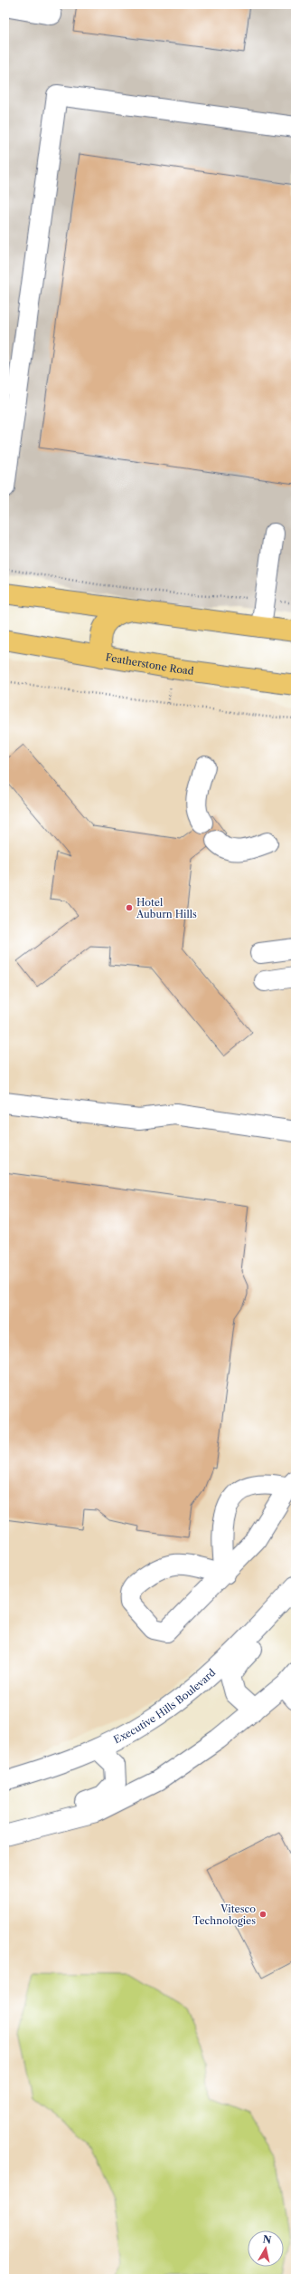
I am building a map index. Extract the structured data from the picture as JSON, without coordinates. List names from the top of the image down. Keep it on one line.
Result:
{"streets":{"main road":["Featherstone Road"],"street":["Executive Hills Boulevard"]},"places":["Hotel Auburn Hills","Vitesco Technologies"],"north":"top"}
